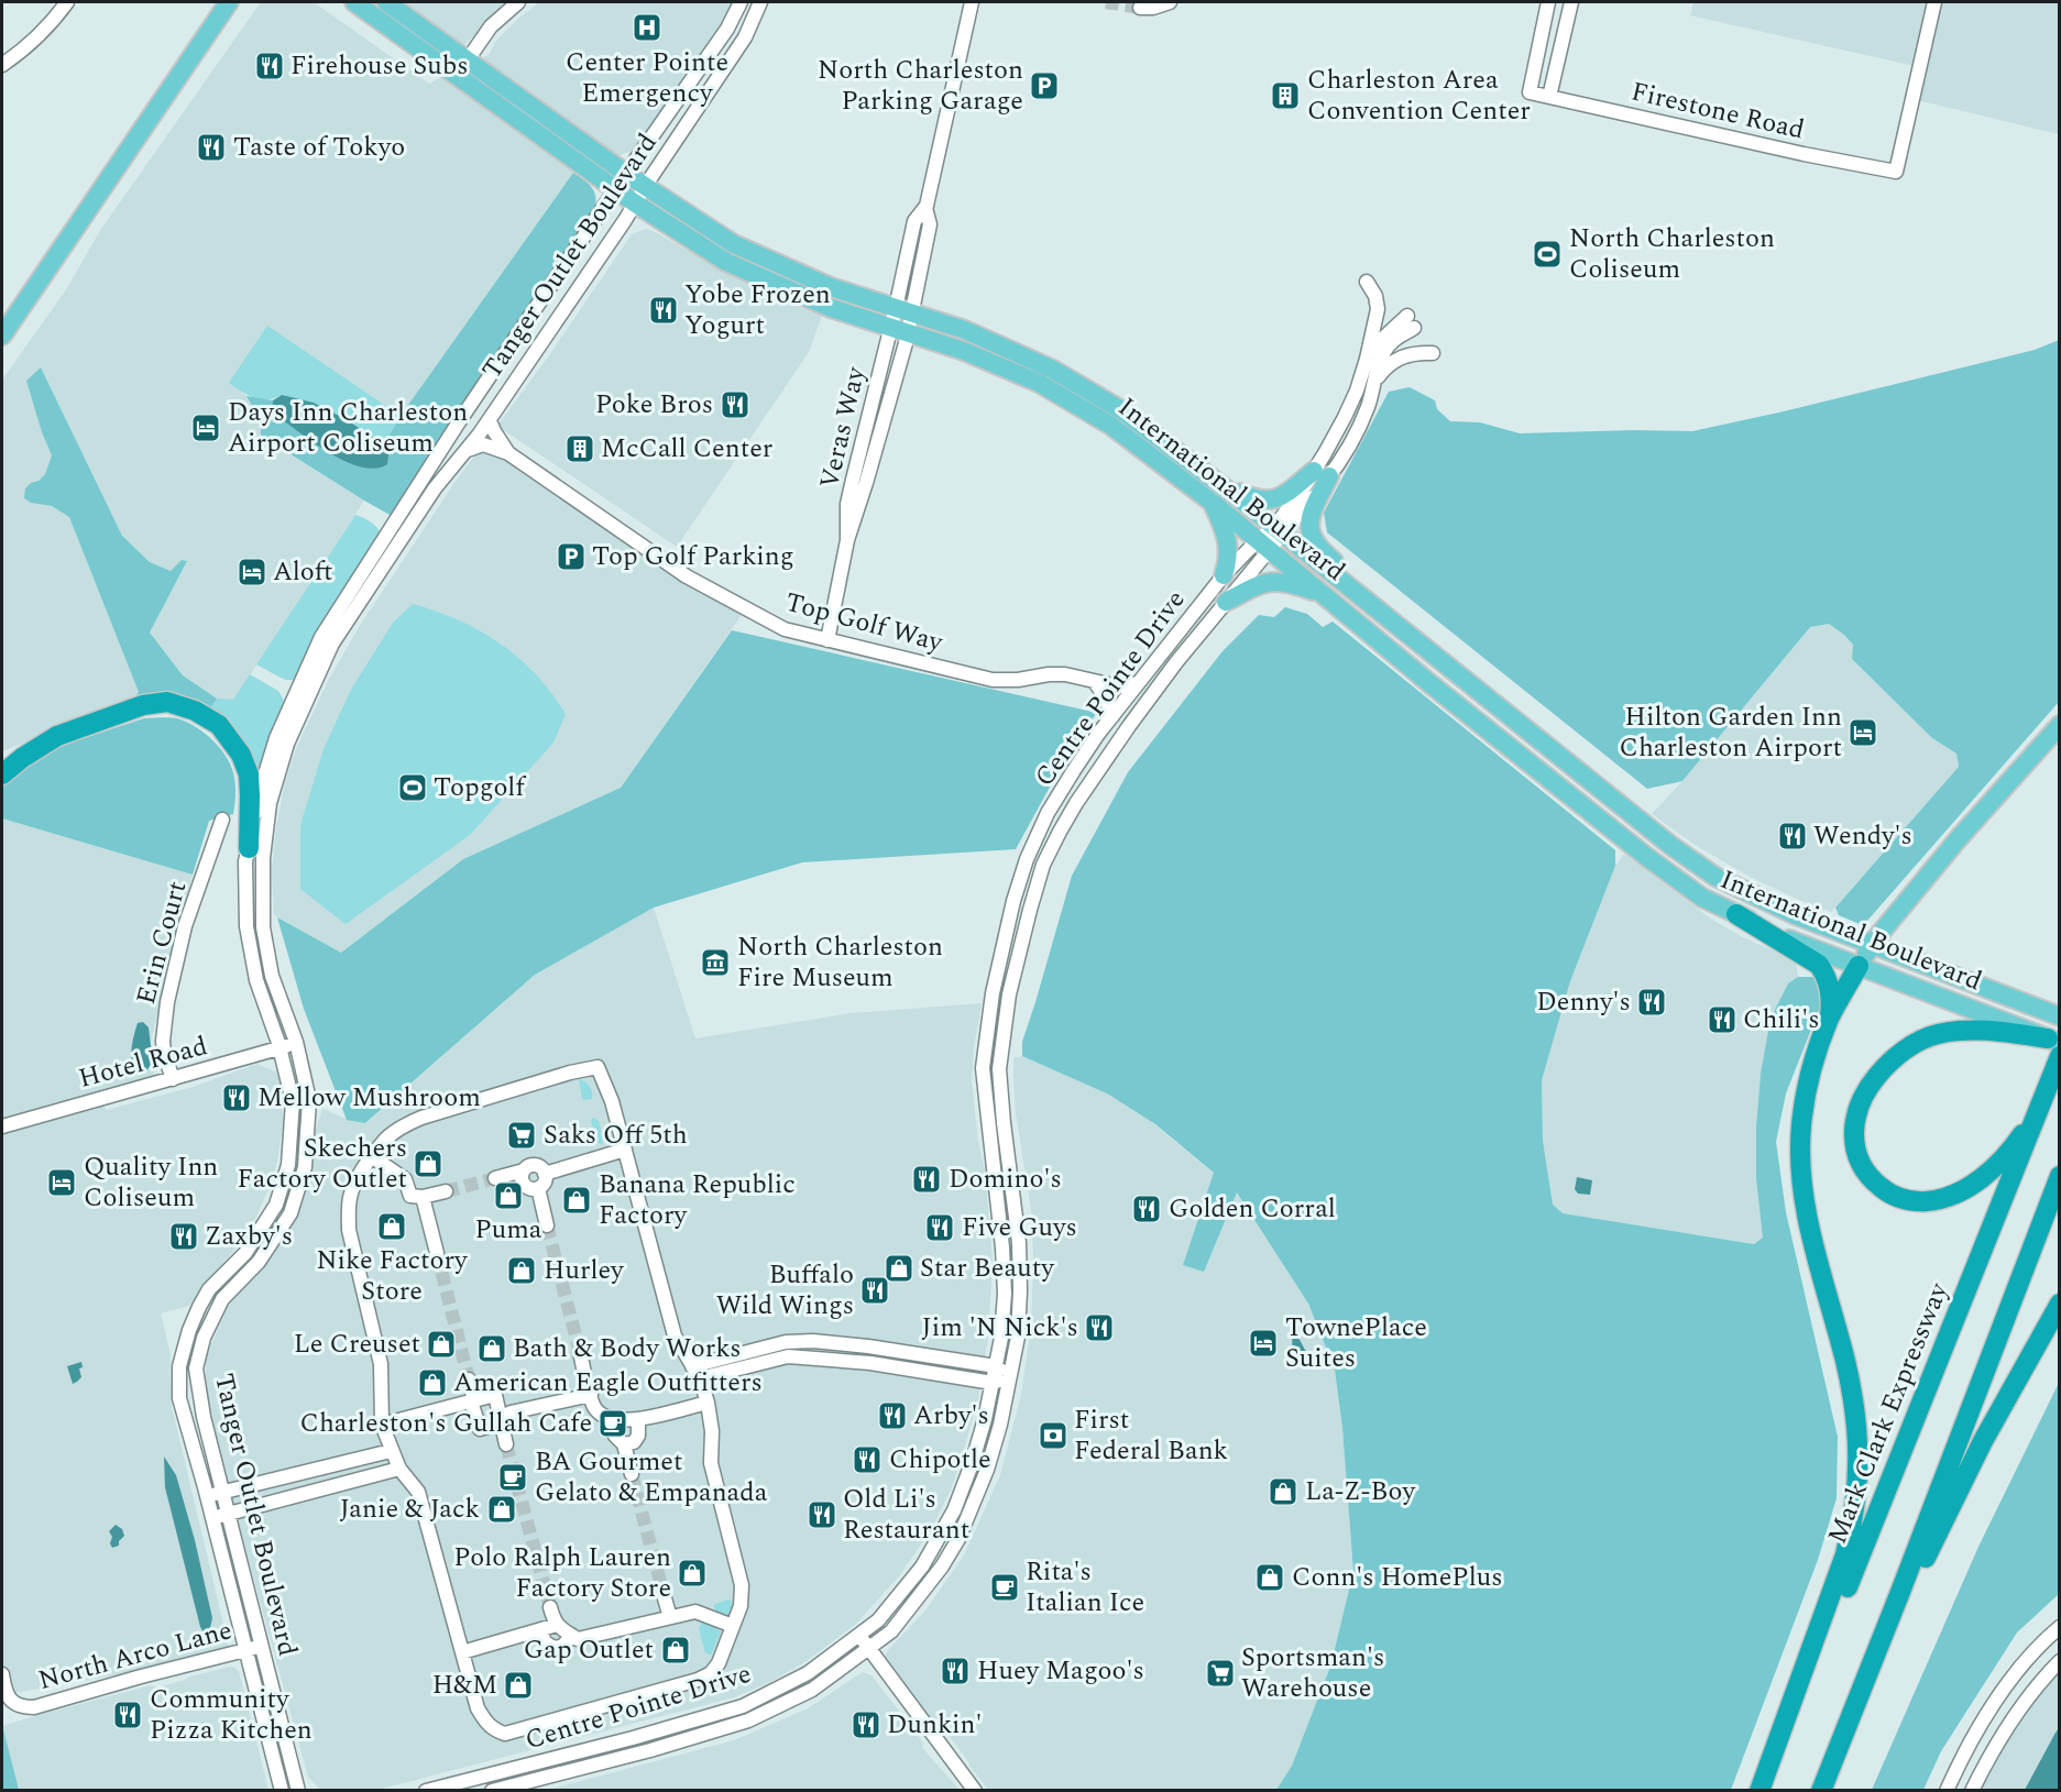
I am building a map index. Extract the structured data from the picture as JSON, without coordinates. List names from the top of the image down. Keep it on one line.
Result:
{"streets":{"highway":["Mark Clark Expressway"],"main road":["International Boulevard"],"street":["Firestone Road","Tanger Outlet Boulevard","Veras Way","Top Golf Way","Centre Pointe Drive","Erin Court","Hotel Road","North Arco Lane"]},"crossings":[["Tanger Outlet Boulevard","International Boulevard"],["Tanger Outlet Boulevard","Top Golf Way"],["Tanger Outlet Boulevard","Hotel Road"],["Tanger Outlet Boulevard","North Arco Lane"],["Veras Way","International Boulevard"],["Veras Way","Top Golf Way"],["International Boulevard","Centre Pointe Drive"],["Top Golf Way","Centre Pointe Drive"],["Erin Court","Hotel Road"]],"places":{"hospital":["Center Pointe Emergency"],"restaurant":["Firehouse Subs","Taste of Tokyo","Yobe Frozen Yogurt","Poke Bros","Wendy's","Denny's","Chili's","Mellow Mushroom","Domino's","Golden Corral","Five Guys","Zaxby's","Buffalo Wild Wings","Jim 'N Nick's","Arby's","Chipotle","Old Li's Restaurant","Huey Magoo's","Community Pizza Kitchen","Dunkin'"],"parking":["North Charleston Parking Garage","Top Golf Parking"],"building":["Charleston Area Convention Center","McCall Center"],"sports":["North Charleston Coliseum","Topgolf"],"hotel":["Days Inn Charleston Airport Coliseum","Aloft","Hilton Garden Inn Charleston Airport","Quality Inn Coliseum","TownePlace Suites"],"museum":["North Charleston Fire Museum"],"supermarket":["Saks Off 5th","Sportsman's Warehouse"],"shop":["Skechers Factory Outlet","Puma","Banana Republic Factory","Nike Factory Store","Star Beauty","Hurley","Le Creuset","Bath & Body Works","American Eagle Outfitters","La-Z-Boy","Janie & Jack","Polo Ralph Lauren Factory Store","Conn's HomePlus","Gap Outlet","H&M"],"cafe":["Charleston's Gullah Cafe","BA Gourmet Gelato & Empanada","Rita's Italian Ice"],"bank":["First Federal Bank"]}}
